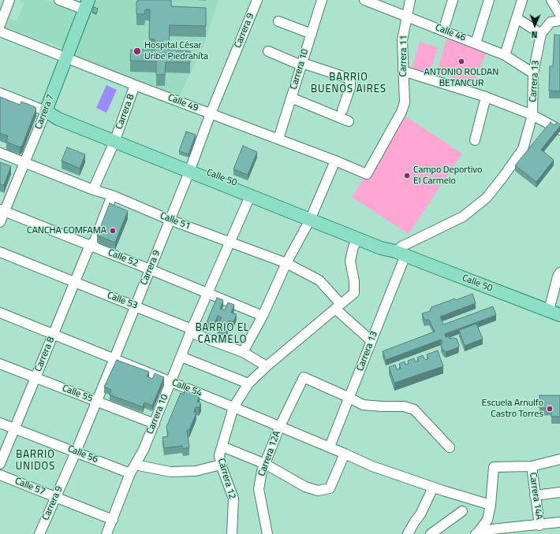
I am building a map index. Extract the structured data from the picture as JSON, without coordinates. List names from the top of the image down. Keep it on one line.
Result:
{"streets":{"main road":["Carrera 7","Calle 50"],"street":["Carrera 9","Calle 46","Carrera 11","Carrera 10","Carrera 13","Calle 49","Carrera 8","Calle 51","Calle 52","Calle 53","Calle 54","Calle 55","Carrera 12A","Calle 56","Carrera 12","Calle 57","Carrera 14A"]},"crossings":[["Carrera 9","Calle 49"],["Carrera 9","Calle 50"],["Carrera 9","Calle 51"],["Carrera 9","Calle 52"],["Carrera 9","Calle 53"],["Carrera 9","Calle 54"],["Carrera 9","Calle 55"],["Carrera 9","Calle 56"],["Carrera 9","Calle 57"],["Calle 46","Carrera 11"],["Calle 46","Carrera 13"],["Carrera 11","Calle 49"],["Carrera 10","Calle 49"],["Carrera 10","Calle 51"],["Carrera 10","Calle 52"],["Carrera 10","Calle 53"],["Carrera 10","Calle 54"],["Carrera 10","Calle 55"],["Carrera 10","Calle 56"],["Carrera 10","Calle 57"],["Carrera 13","Calle 50"],["Carrera 13","Calle 51"],["Carrera 13","Calle 54"],["Carrera 13","Carrera 12A"],["Calle 49","Carrera 7"],["Calle 49","Carrera 8"],["Carrera 7","Calle 50"],["Carrera 7","Calle 51"],["Carrera 7","Calle 52"],["Carrera 8","Calle 50"],["Carrera 8","Calle 51"],["Carrera 8","Calle 52"],["Carrera 8","Calle 53"],["Carrera 8","Calle 54"],["Carrera 8","Calle 55"],["Carrera 8","Calle 56"],["Calle 50","Carrera 12"],["Calle 51","Carrera 12"],["Calle 54","Carrera 12A"],["Calle 54","Carrera 12"]],"districts":["BARRIO BUENOS AIRES","BARRIO EL CARMELO","BARRIO UNIDOS"],"places":["Hospital César Uribe Piedrahíta","ANTONIO ROLDAN BETANCUR","Campo Deportivo El Carmelo","CANCHA COMFAMA","Escuela Arnulfo Castro Torres"],"north":"bottom"}
